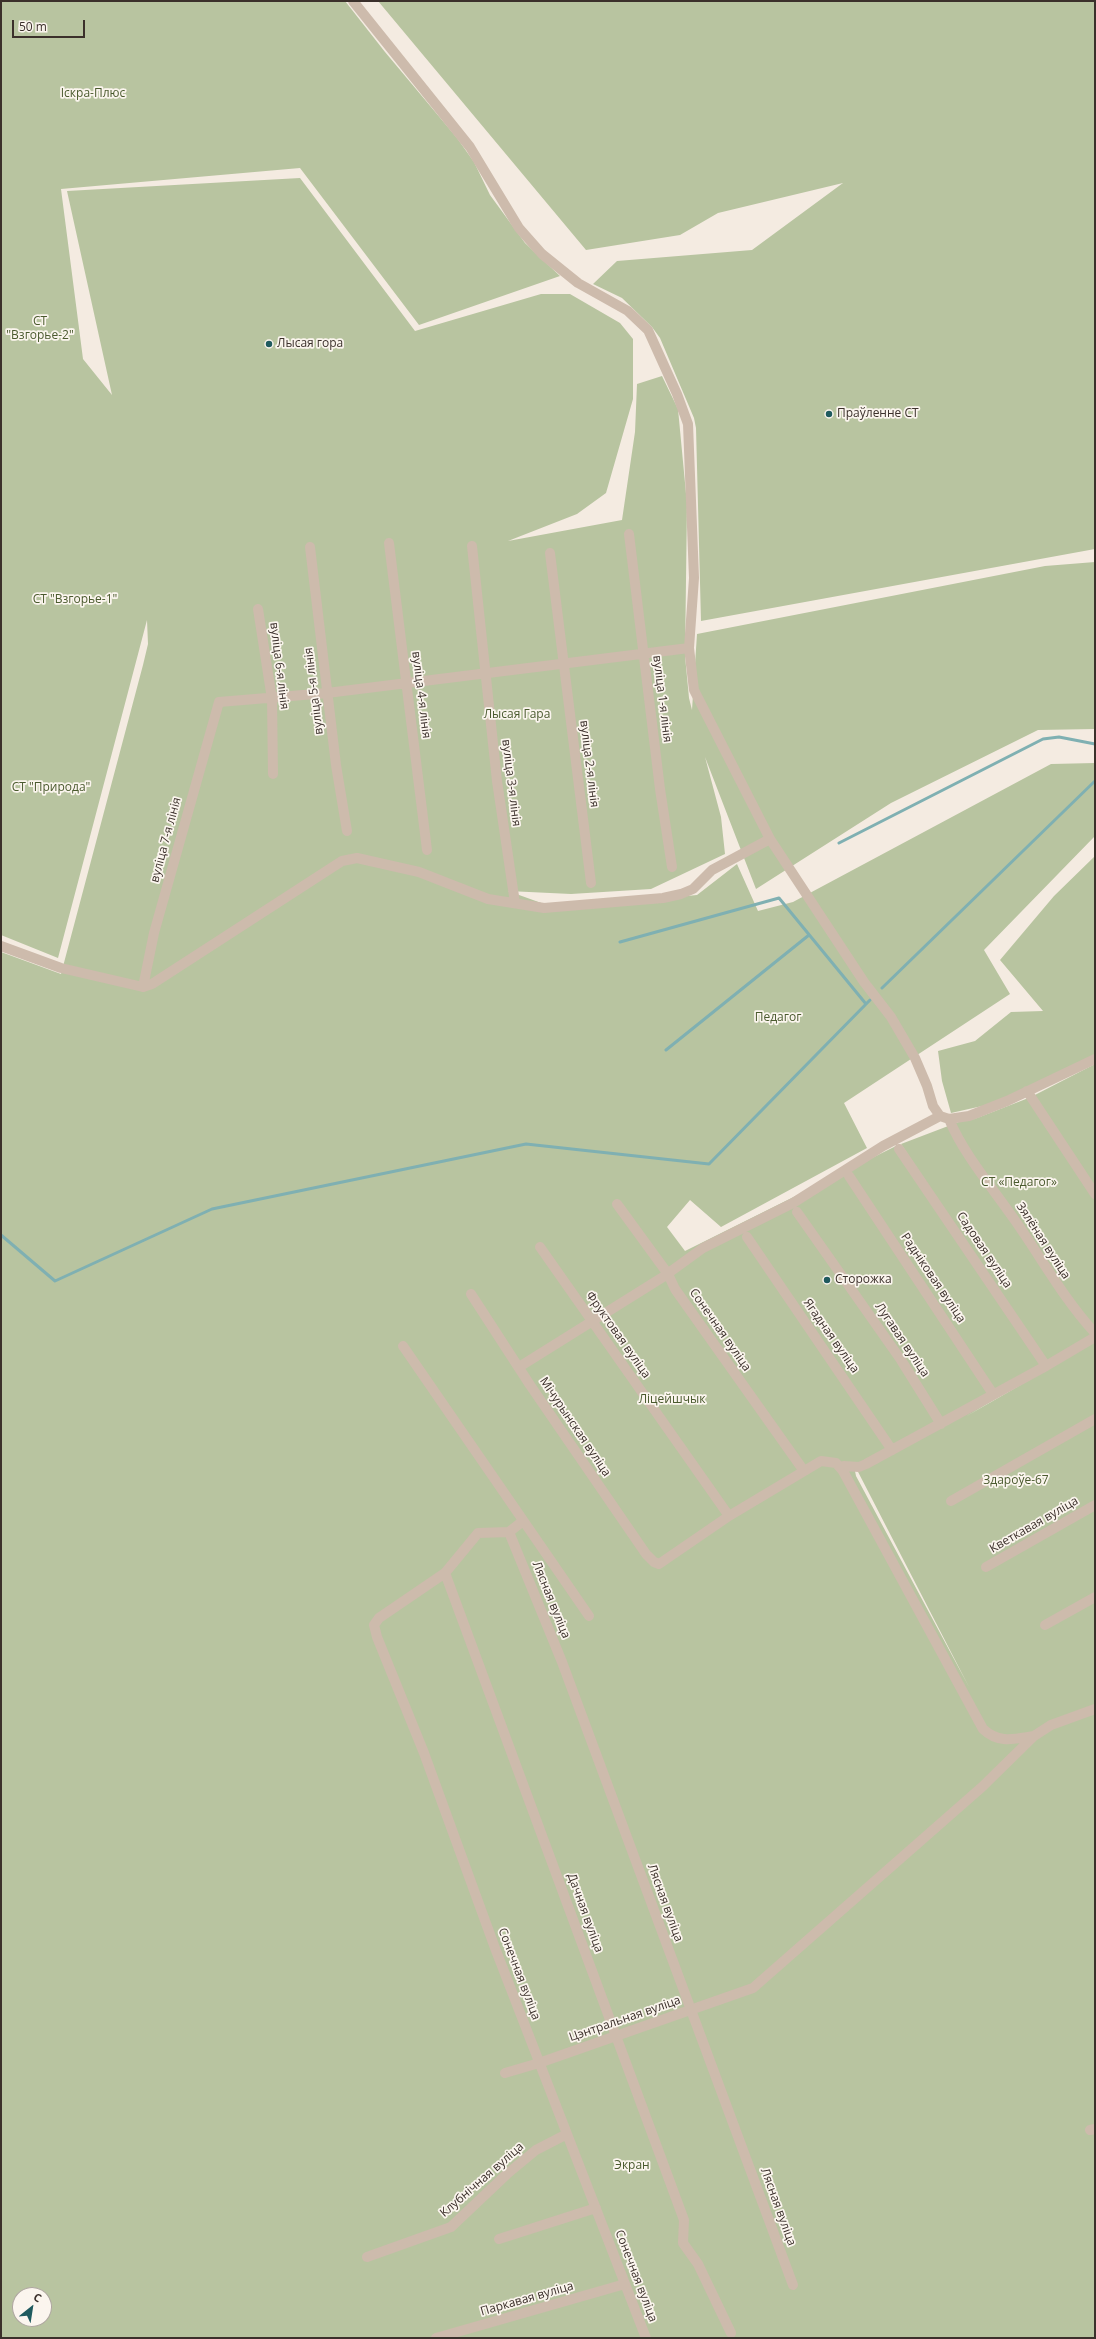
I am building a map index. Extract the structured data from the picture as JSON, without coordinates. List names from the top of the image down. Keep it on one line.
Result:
{"streets":{"street":["вуліца 6-я лінія","вуліца 5-я лінія","вуліца 4-я лінія","вуліца 1-я лінія","вуліца 2-я лінія","вуліца 3-я лінія","вуліца 7-я лінія","Зялёная вуліца","Садовая вуліца","Радніковая вуліца","Сонечная вуліца","Фруктовая вуліца","Ягадная вуліца","Лугавая вуліца","Мічурынская вуліца","Кветкавая вуліца","Лясная вуліца","Дачная вуліца","Цэнтральная вуліца","Клубнічная вуліца","Паркавая вуліца"]},"crossings":[["вуліца 6-я лінія","вуліца 7-я лінія"],["Сонечная вуліца","Дачная вуліца"],["Сонечная вуліца","Цэнтральная вуліца"],["Сонечная вуліца","Клубнічная вуліца"],["Сонечная вуліца","Паркавая вуліца"],["Фруктовая вуліца","Мічурынская вуліца"],["Лясная вуліца","Цэнтральная вуліца"],["Дачная вуліца","Цэнтральная вуліца"]],"parks":["Іскра-Плюс","СТ \"Взгорье-2\"","СТ \"Взгорье-1\"","Лысая Гара","СТ \"Природа\"","Педагог","СТ «Педагог»","Ліцейшчык","Здароўе-67","Экран"],"places":["Лысая гора","Праўленне СТ","Сторожка"],"scale_bar":"50 m","north":"top right"}
